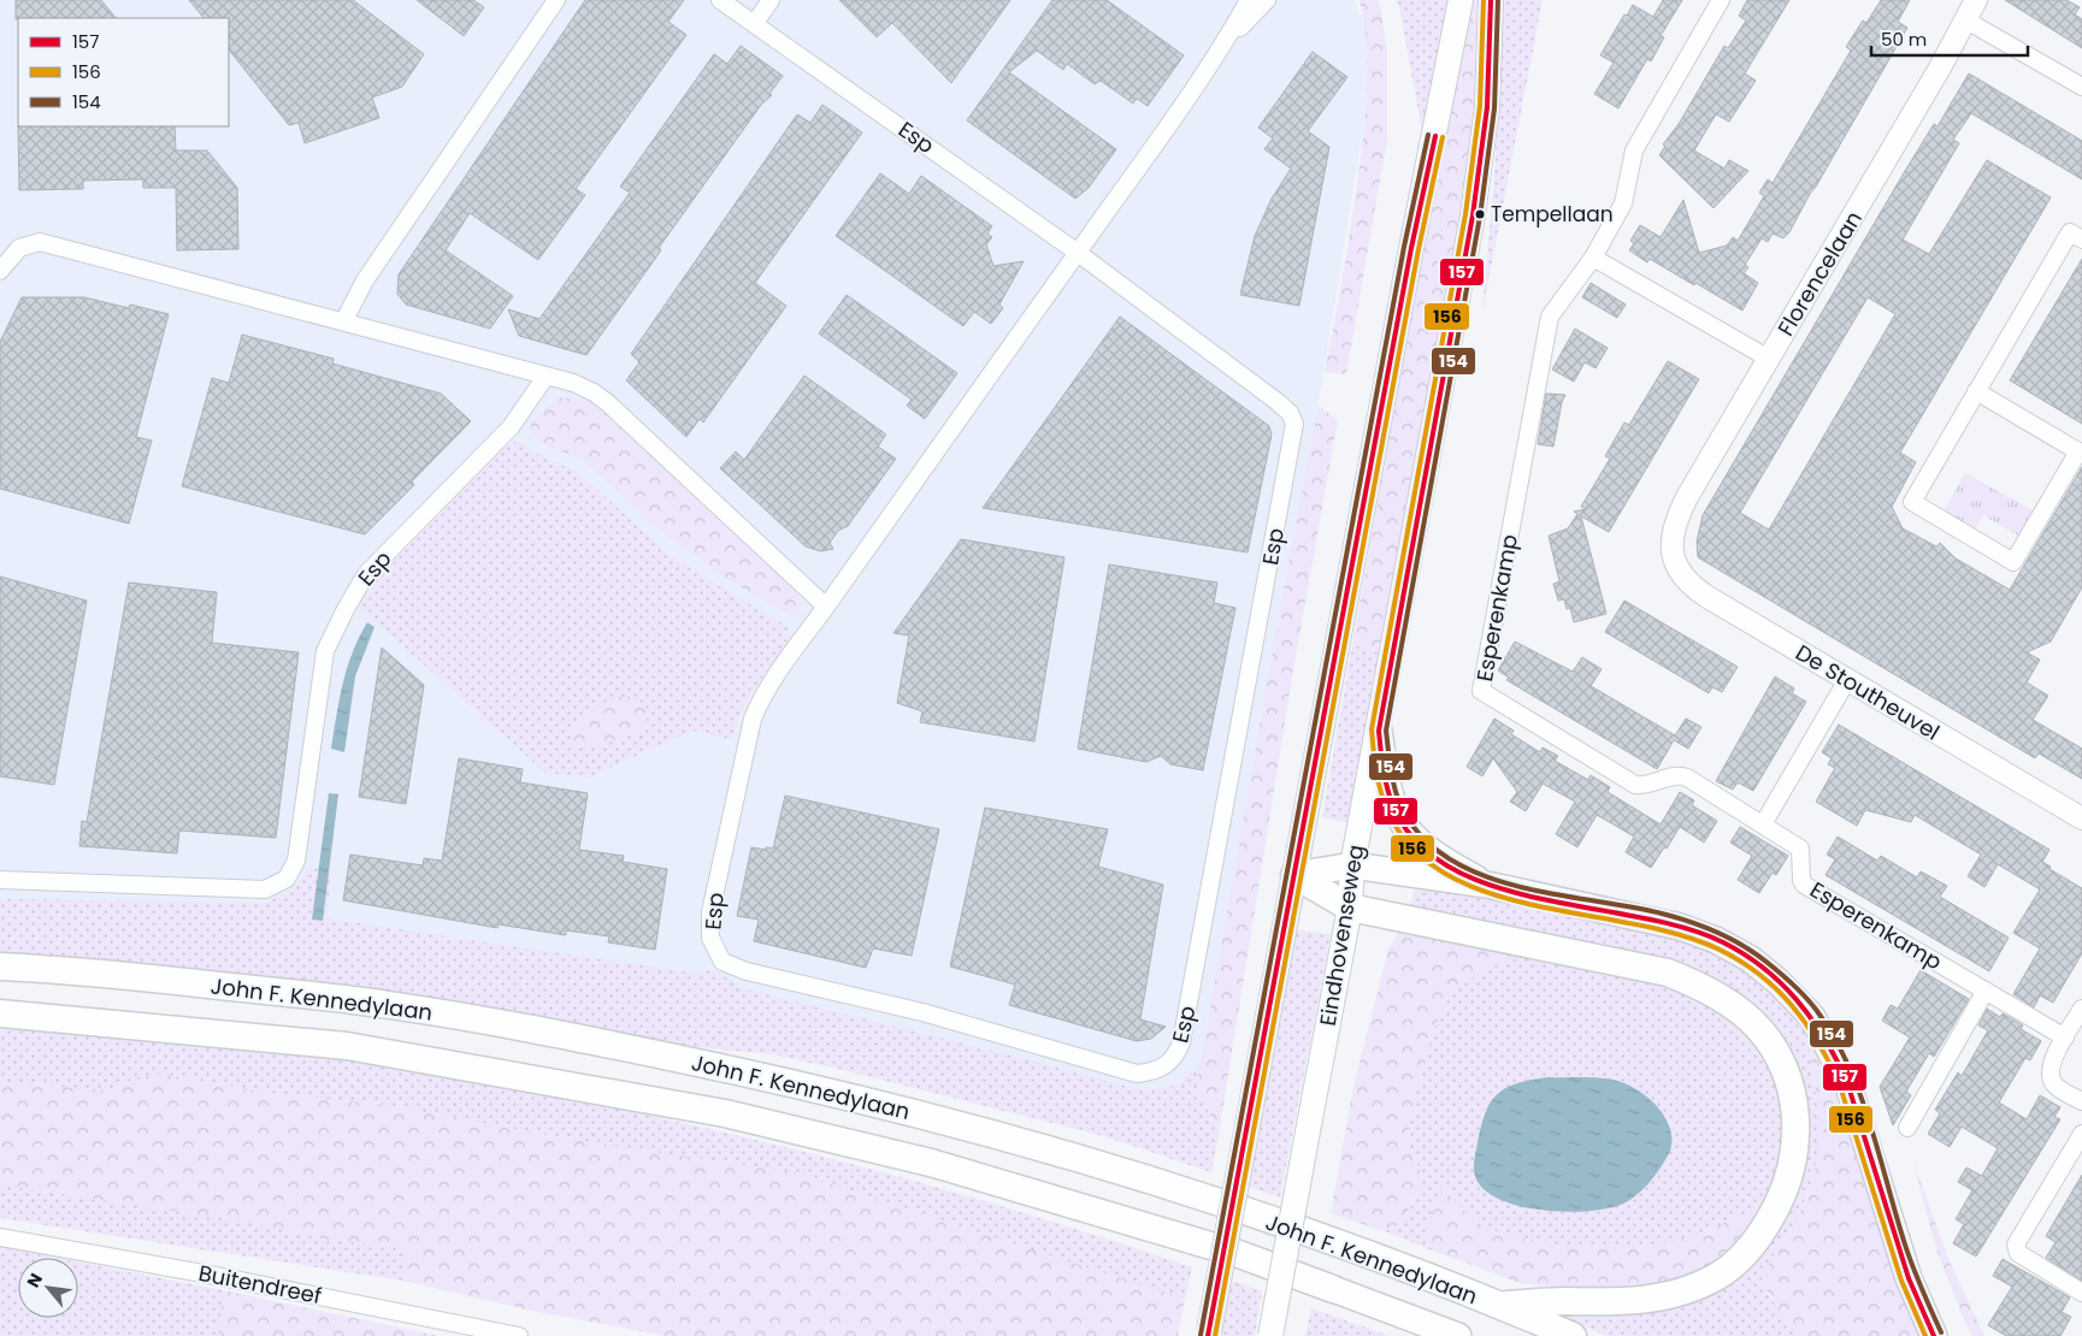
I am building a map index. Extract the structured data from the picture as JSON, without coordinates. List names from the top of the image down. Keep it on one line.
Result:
{"streets":{"highway":["John F. Kennedylaan"],"main road":["Eindhovenseweg"],"street":["Esp","Florencelaan","Esperenkamp","De Stoutheuvel","Buitendreef"]},"crossings":[["Florencelaan","De Stoutheuvel"]],"places":["Tempellaan"],"lines":["transit line 157","transit line 156","transit line 154"],"legend":["157","156","154"],"scale_bar":"50 m","north":"top left"}
